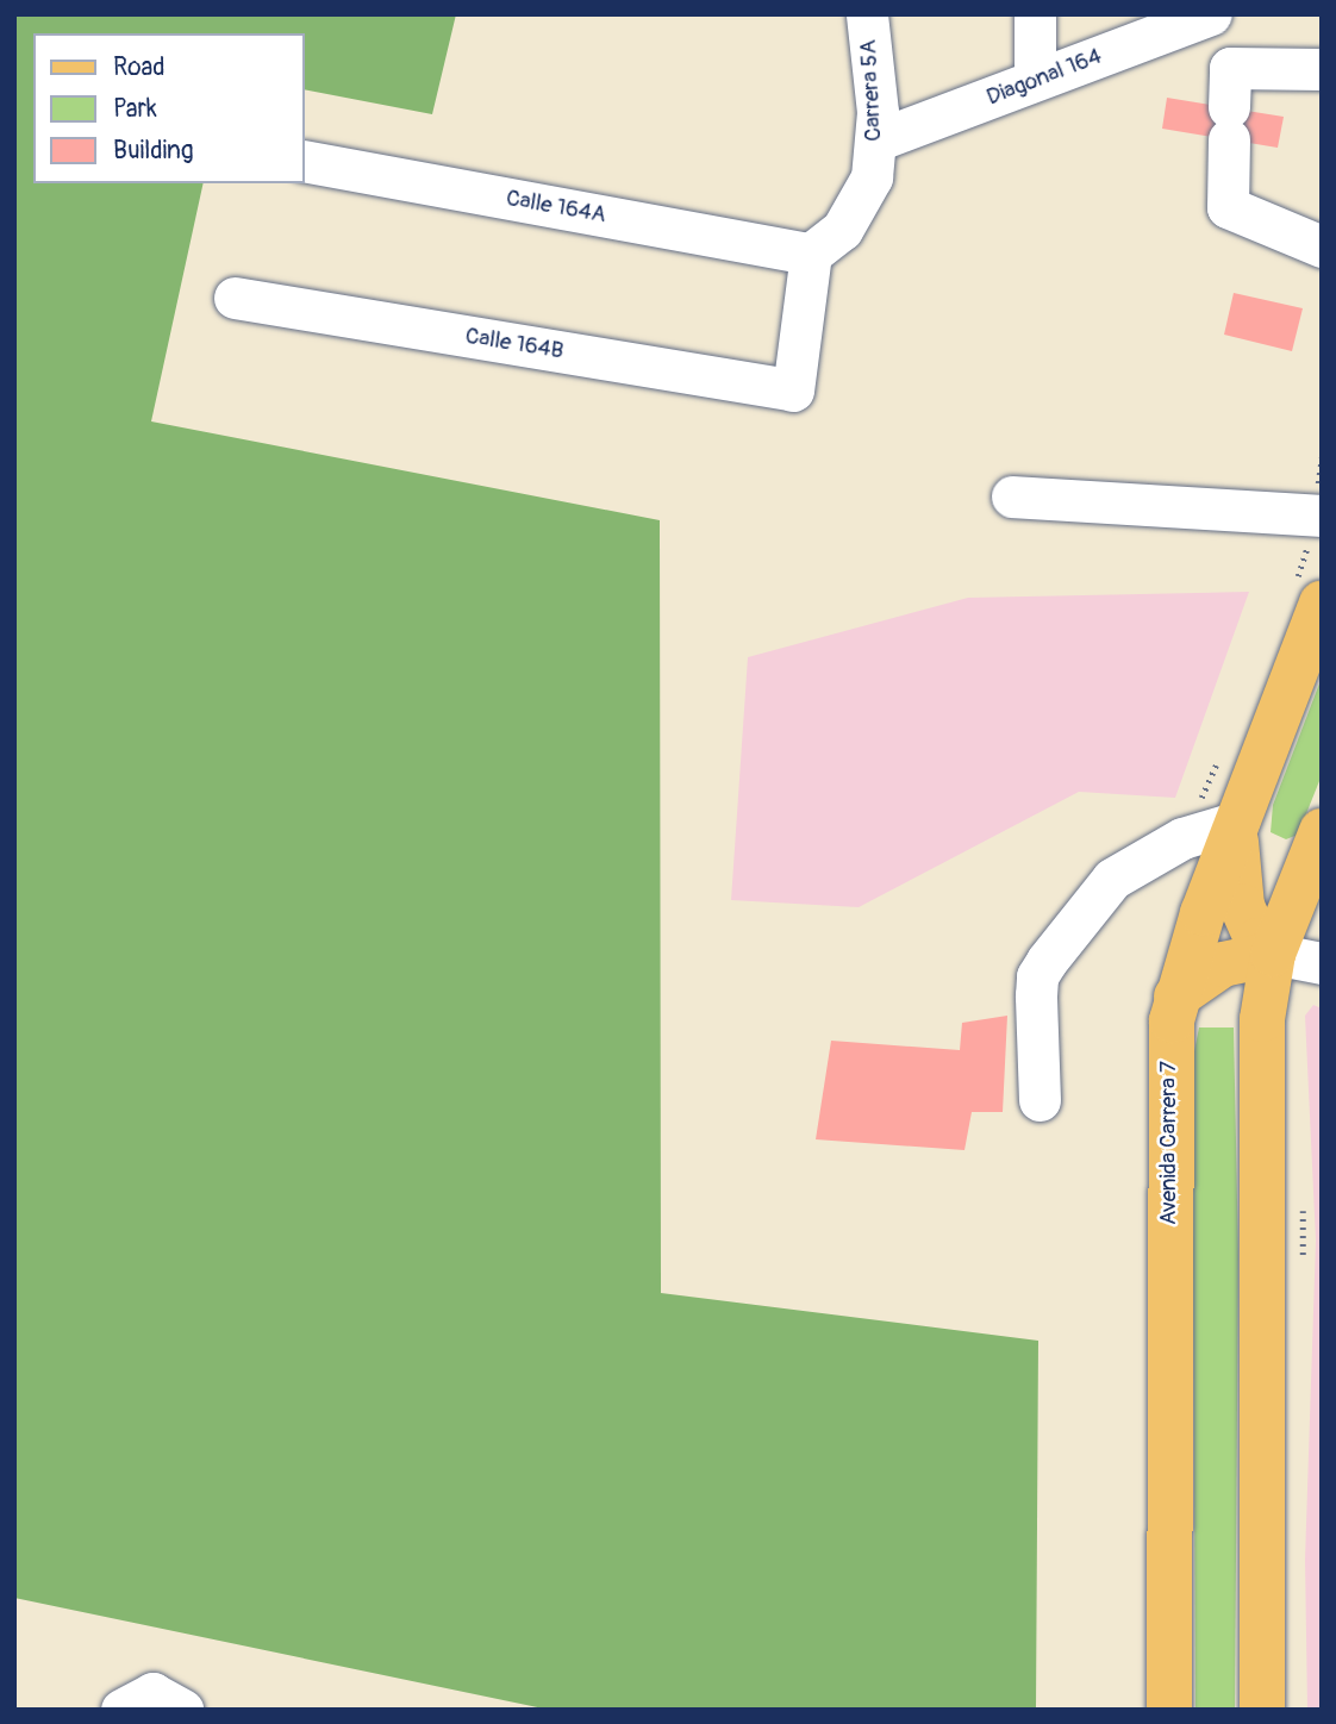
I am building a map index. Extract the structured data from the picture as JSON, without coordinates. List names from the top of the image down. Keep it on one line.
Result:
{"streets":{"main road":["Avenida Carrera 7"],"street":["Diagonal 164","Carrera 5A","Calle 164A","Calle 164B"]},"crossings":[["Diagonal 164","Carrera 5A"],["Carrera 5A","Calle 164A"],["Carrera 5A","Calle 164B"],["Calle 164A","Calle 164B"]],"legend":["Road","Park","Building"]}
